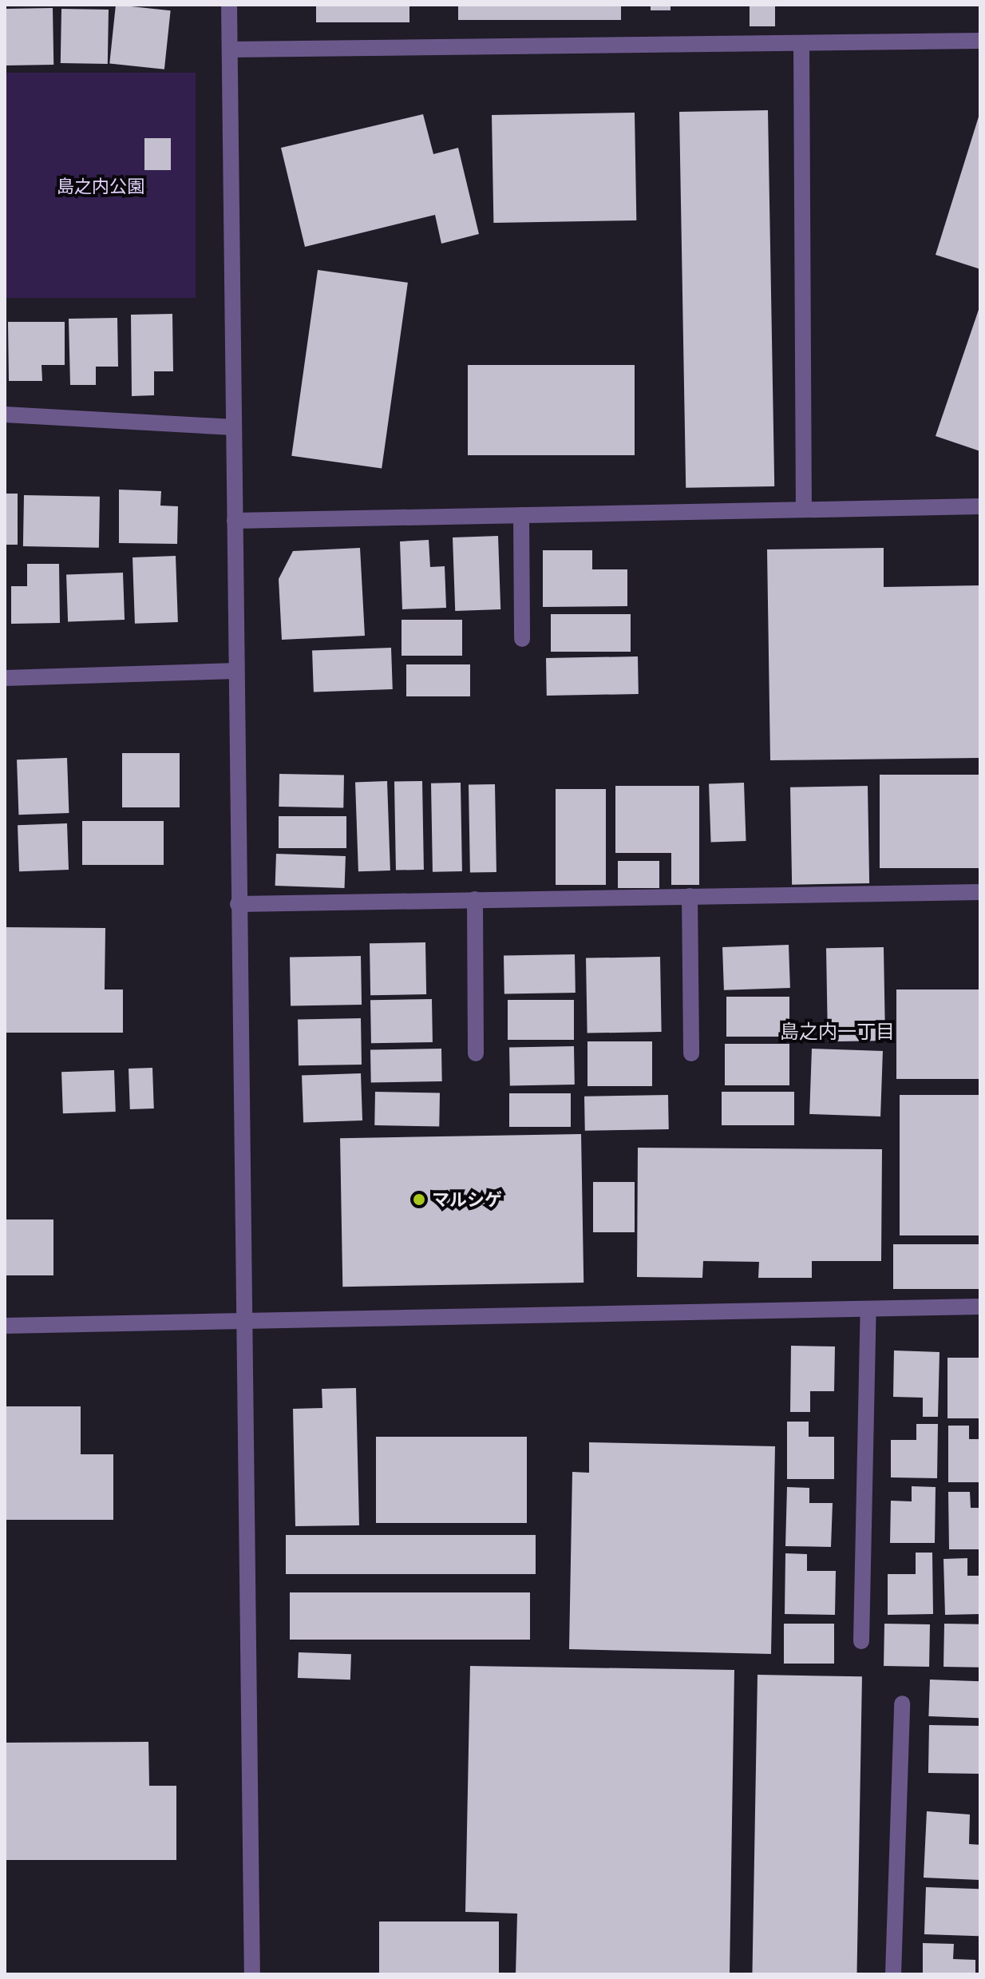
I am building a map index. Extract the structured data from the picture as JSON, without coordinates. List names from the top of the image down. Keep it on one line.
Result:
{"districts":["島之内一丁目"],"parks":["島之内公園"],"places":["マルシゲ"]}
